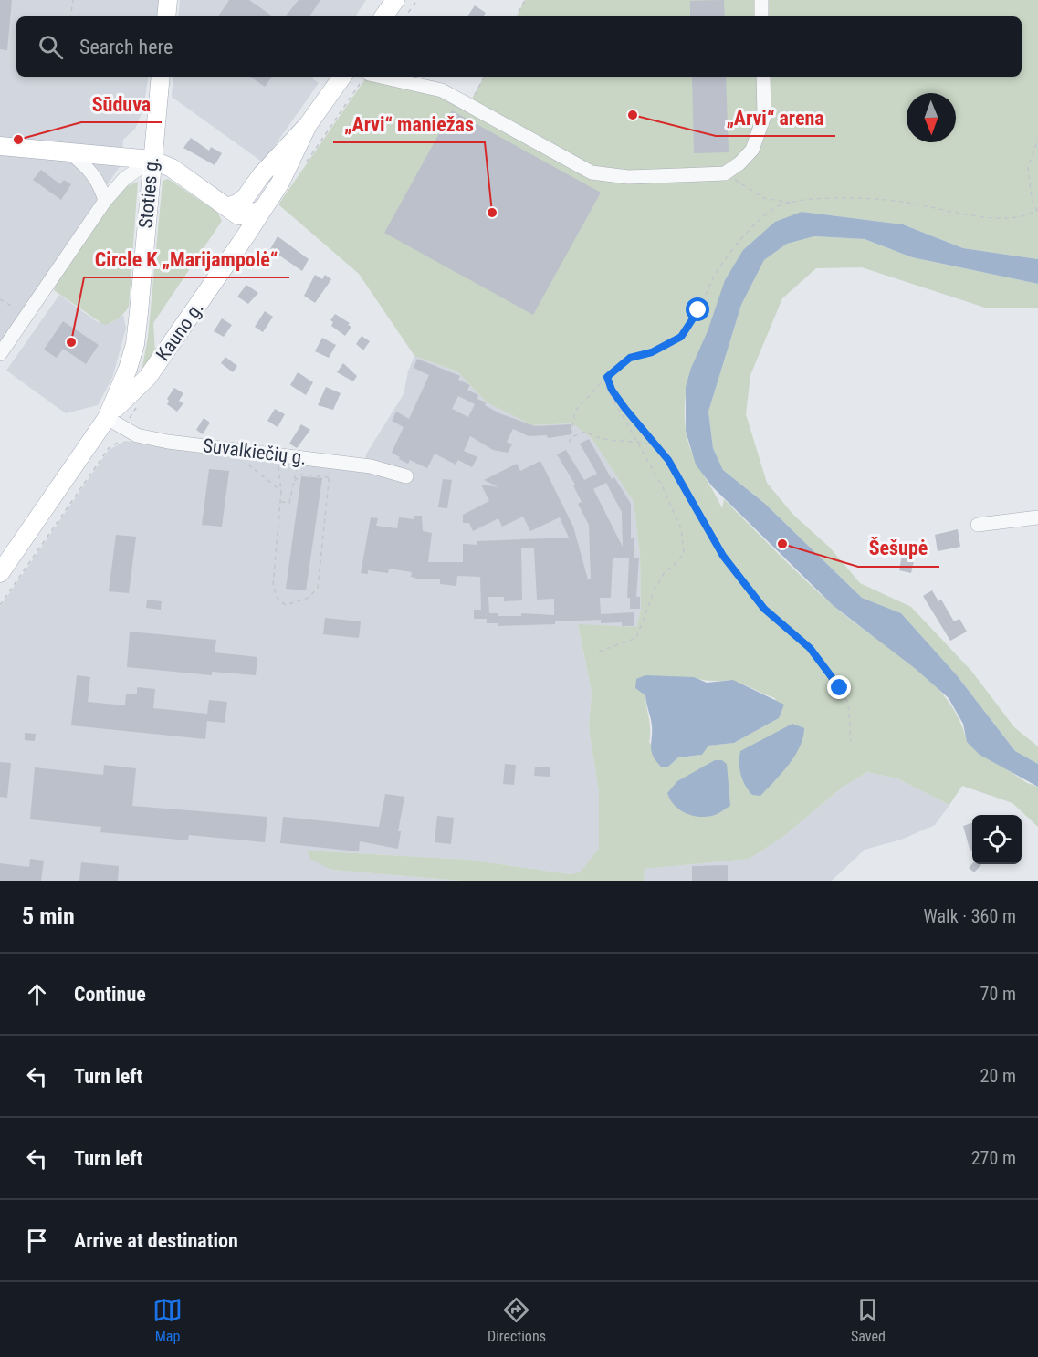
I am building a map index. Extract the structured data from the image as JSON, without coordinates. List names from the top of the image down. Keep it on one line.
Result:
{"streets":{"main road":["Stoties g.","Kauno g."],"street":["Suvalkiečių g."]},"crossings":[["Stoties g.","Kauno g."],["Kauno g.","Suvalkiečių g."]],"places":["„Arvi“ arena","Sūduva","„Arvi“ maniežas","Circle K „Marijampolė“","Šešupė"],"north":"bottom","page":{"search":"Search here","heading":["5 min","Walk · 360 m"],"list":[["Continue","70 m"],["Turn left","20 m"],["Turn left","270 m"],"Arrive at destination"],"nav":["Map","Directions","Saved"]}}
